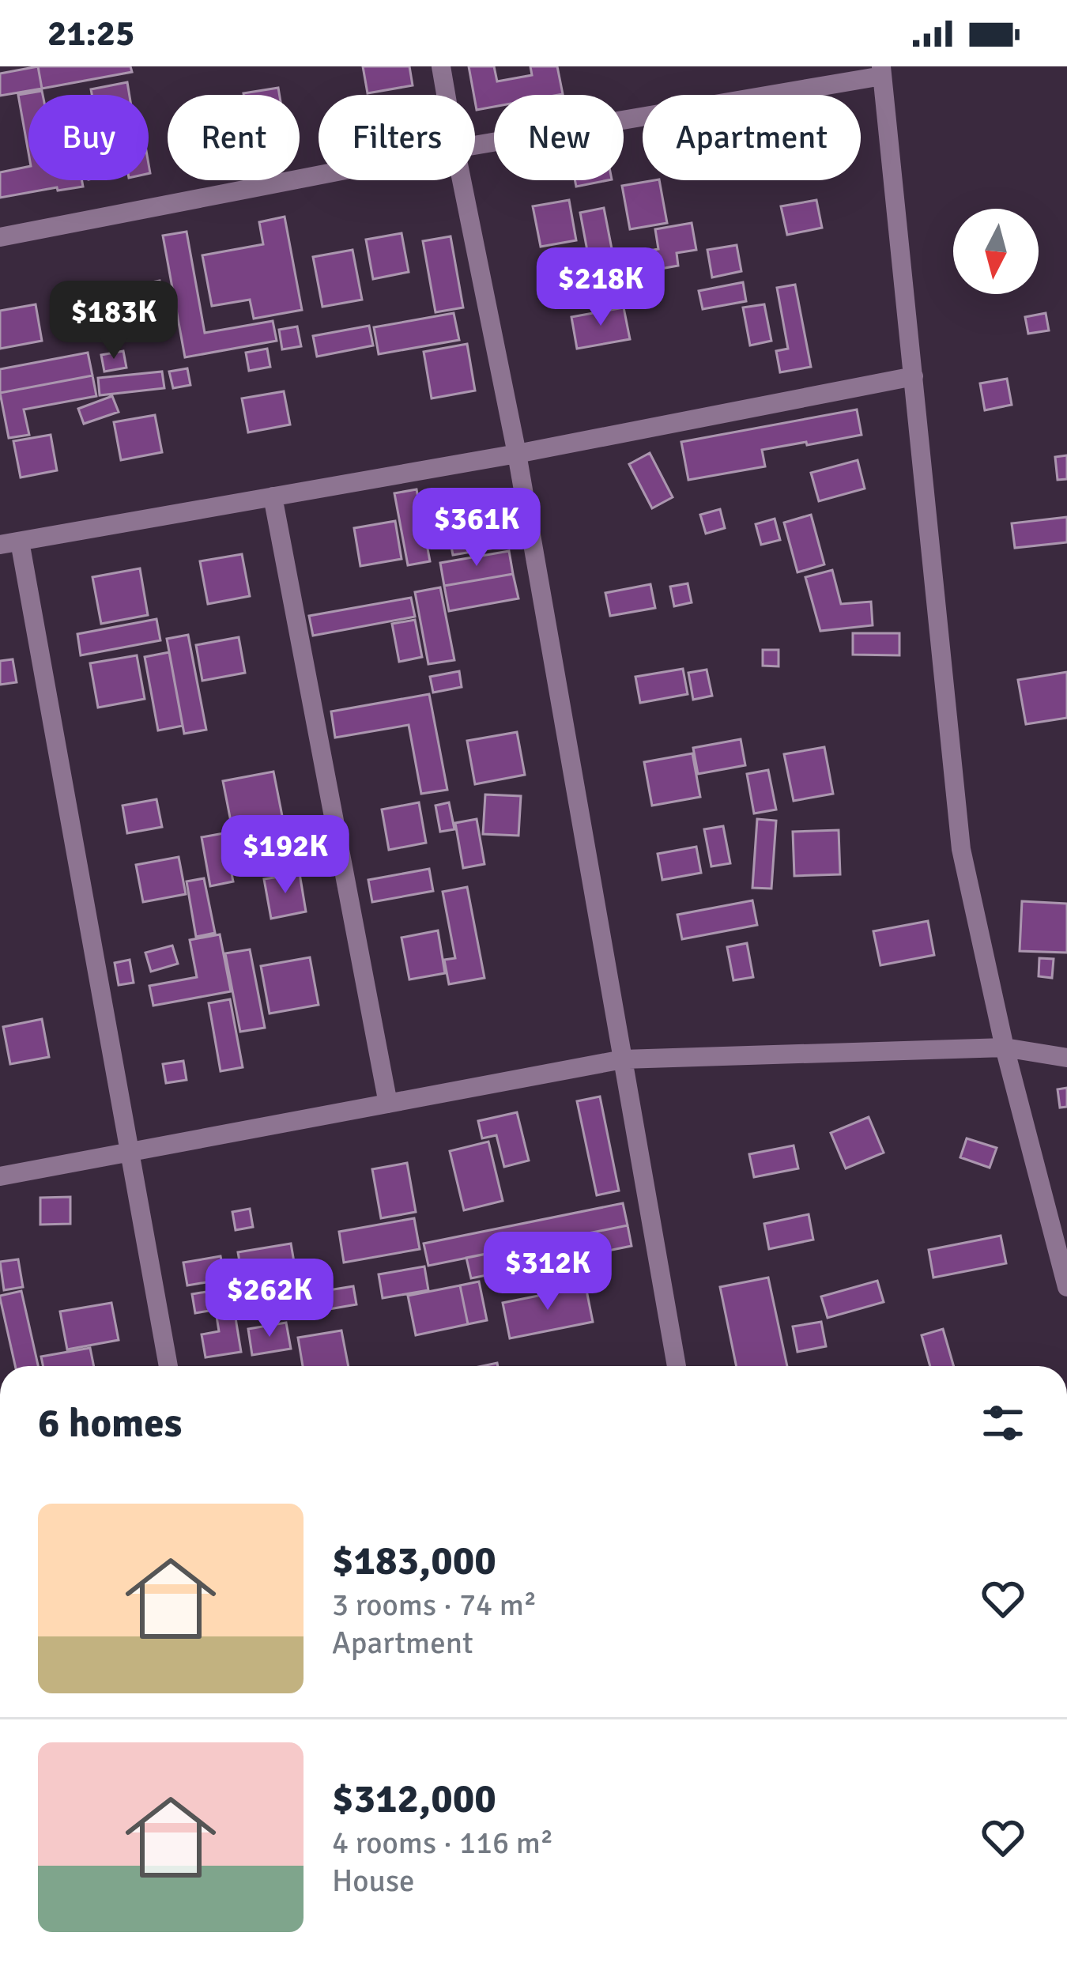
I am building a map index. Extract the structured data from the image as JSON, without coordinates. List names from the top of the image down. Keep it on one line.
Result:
{"north":"bottom","page":{"status":"21:25","chip":["Buy","Rent","Filters","New","Apartment"],"price":["$218K","$183K","$361K","$192K","$312K","$262K"],"heading":"6 homes","list":[{"name":"$183,000","note":"3 rooms · 74 m² · Apartment"},{"name":"$312,000","note":"4 rooms · 116 m² · House"}]}}
